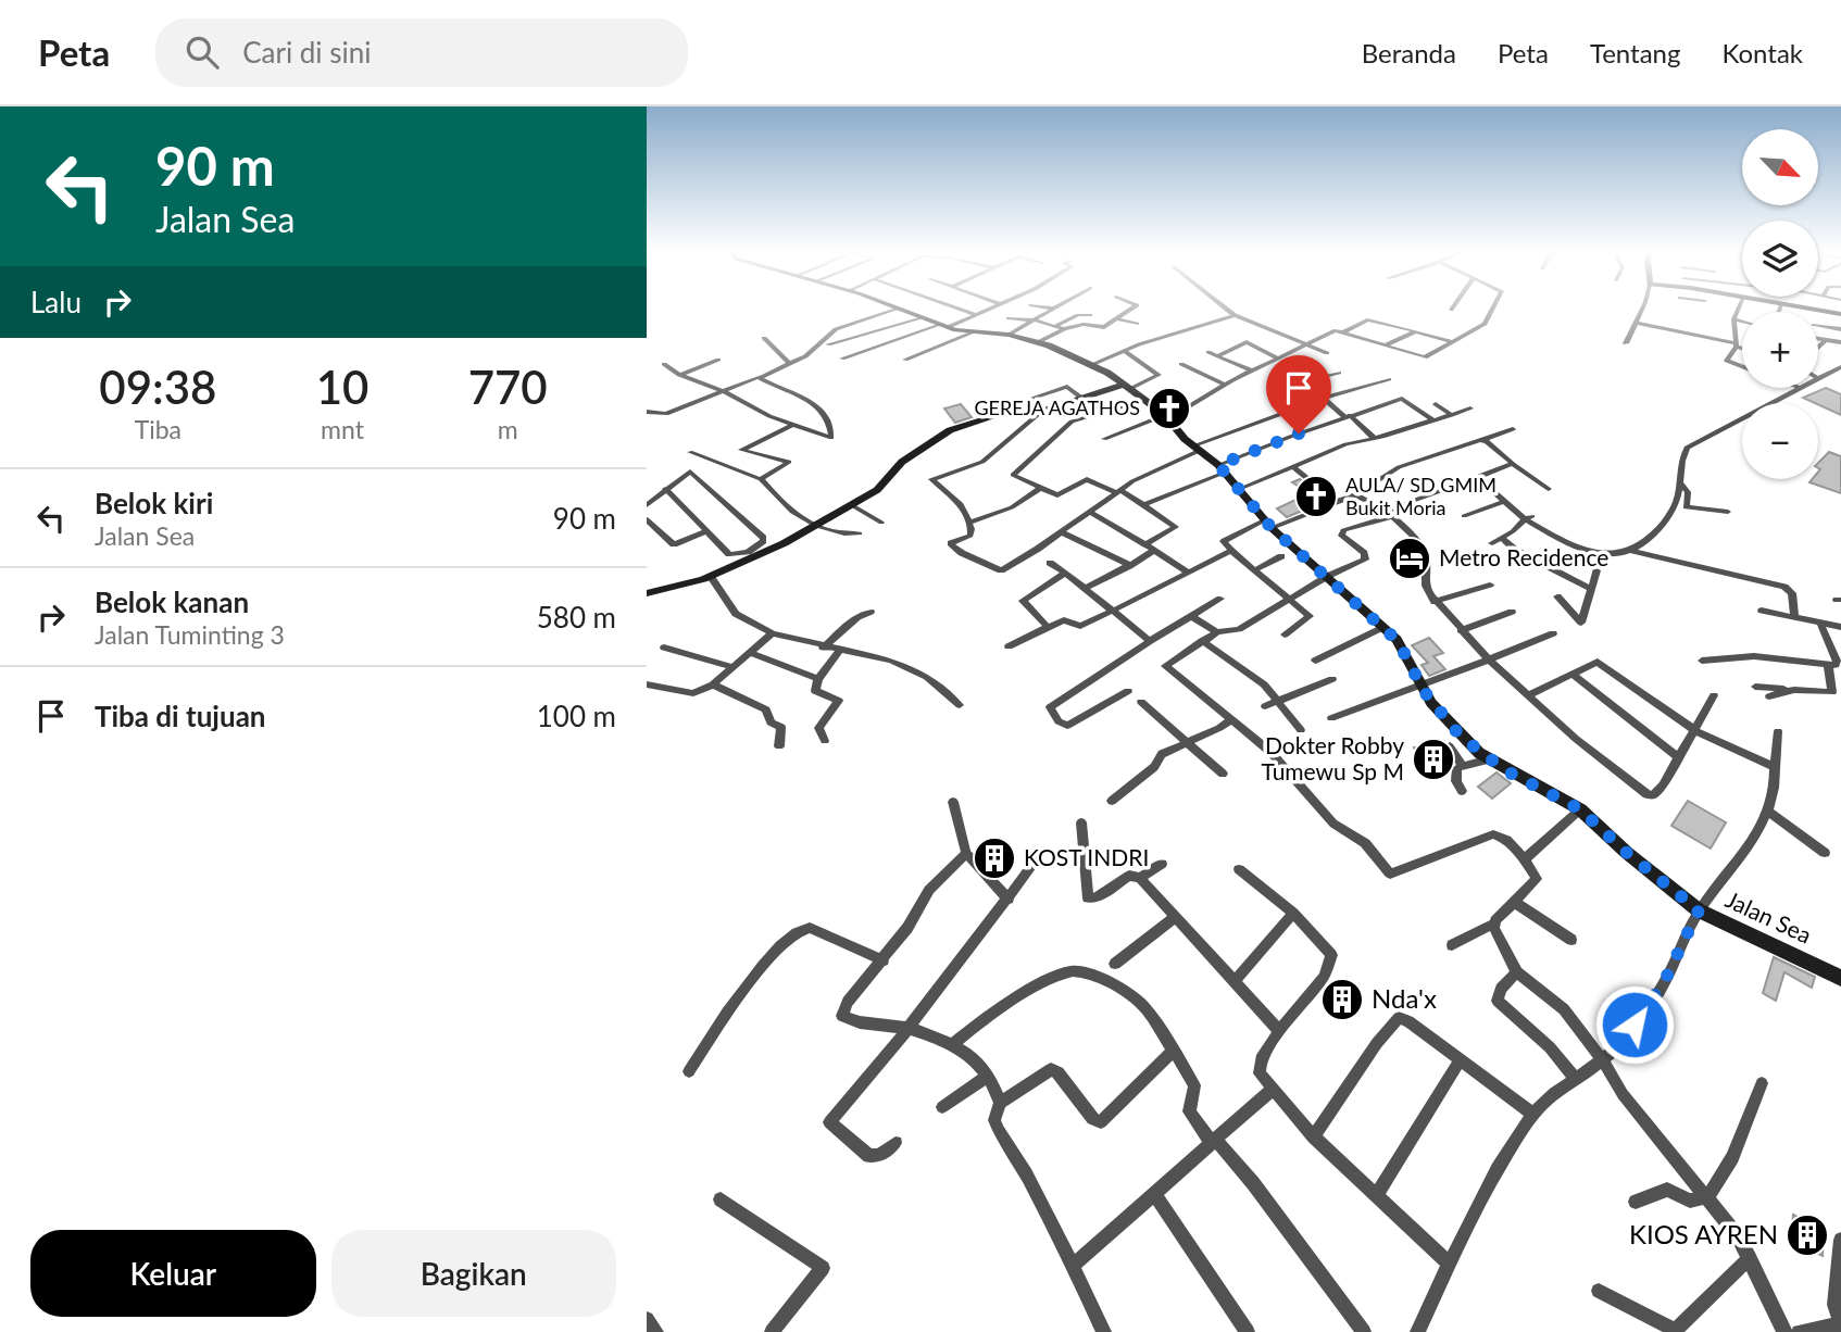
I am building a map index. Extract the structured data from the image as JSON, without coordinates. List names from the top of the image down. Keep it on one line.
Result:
{"streets":{"main road":["Jalan Sea"]},"places":{"church":["GEREJA AGATHOS","AULA/ SD GMIM Bukit Moria"],"hotel":["Metro Recidence"],"building":["Dokter Robby Tumewu Sp M","KOST INDRI","Nda'x","KIOS AYREN"]},"north":"bottom right","page":{"header":"Peta","search":"Cari di sini","nav":["Beranda","Peta","Tentang","Kontak"],"turn":["90 m","Jalan Sea"],"map_buttons":["+","−"],"then":"Lalu","eta":["09:38","Tiba","10","mnt","770","m"],"list":[{"name":"Belok kiri","note":"Jalan Sea","value":"90 m"},{"name":"Belok kanan","note":"Jalan Tuminting 3","value":"580 m"},{"name":"Tiba di tujuan","value":"100 m"}],"buttons":["Keluar","Bagikan"]}}
